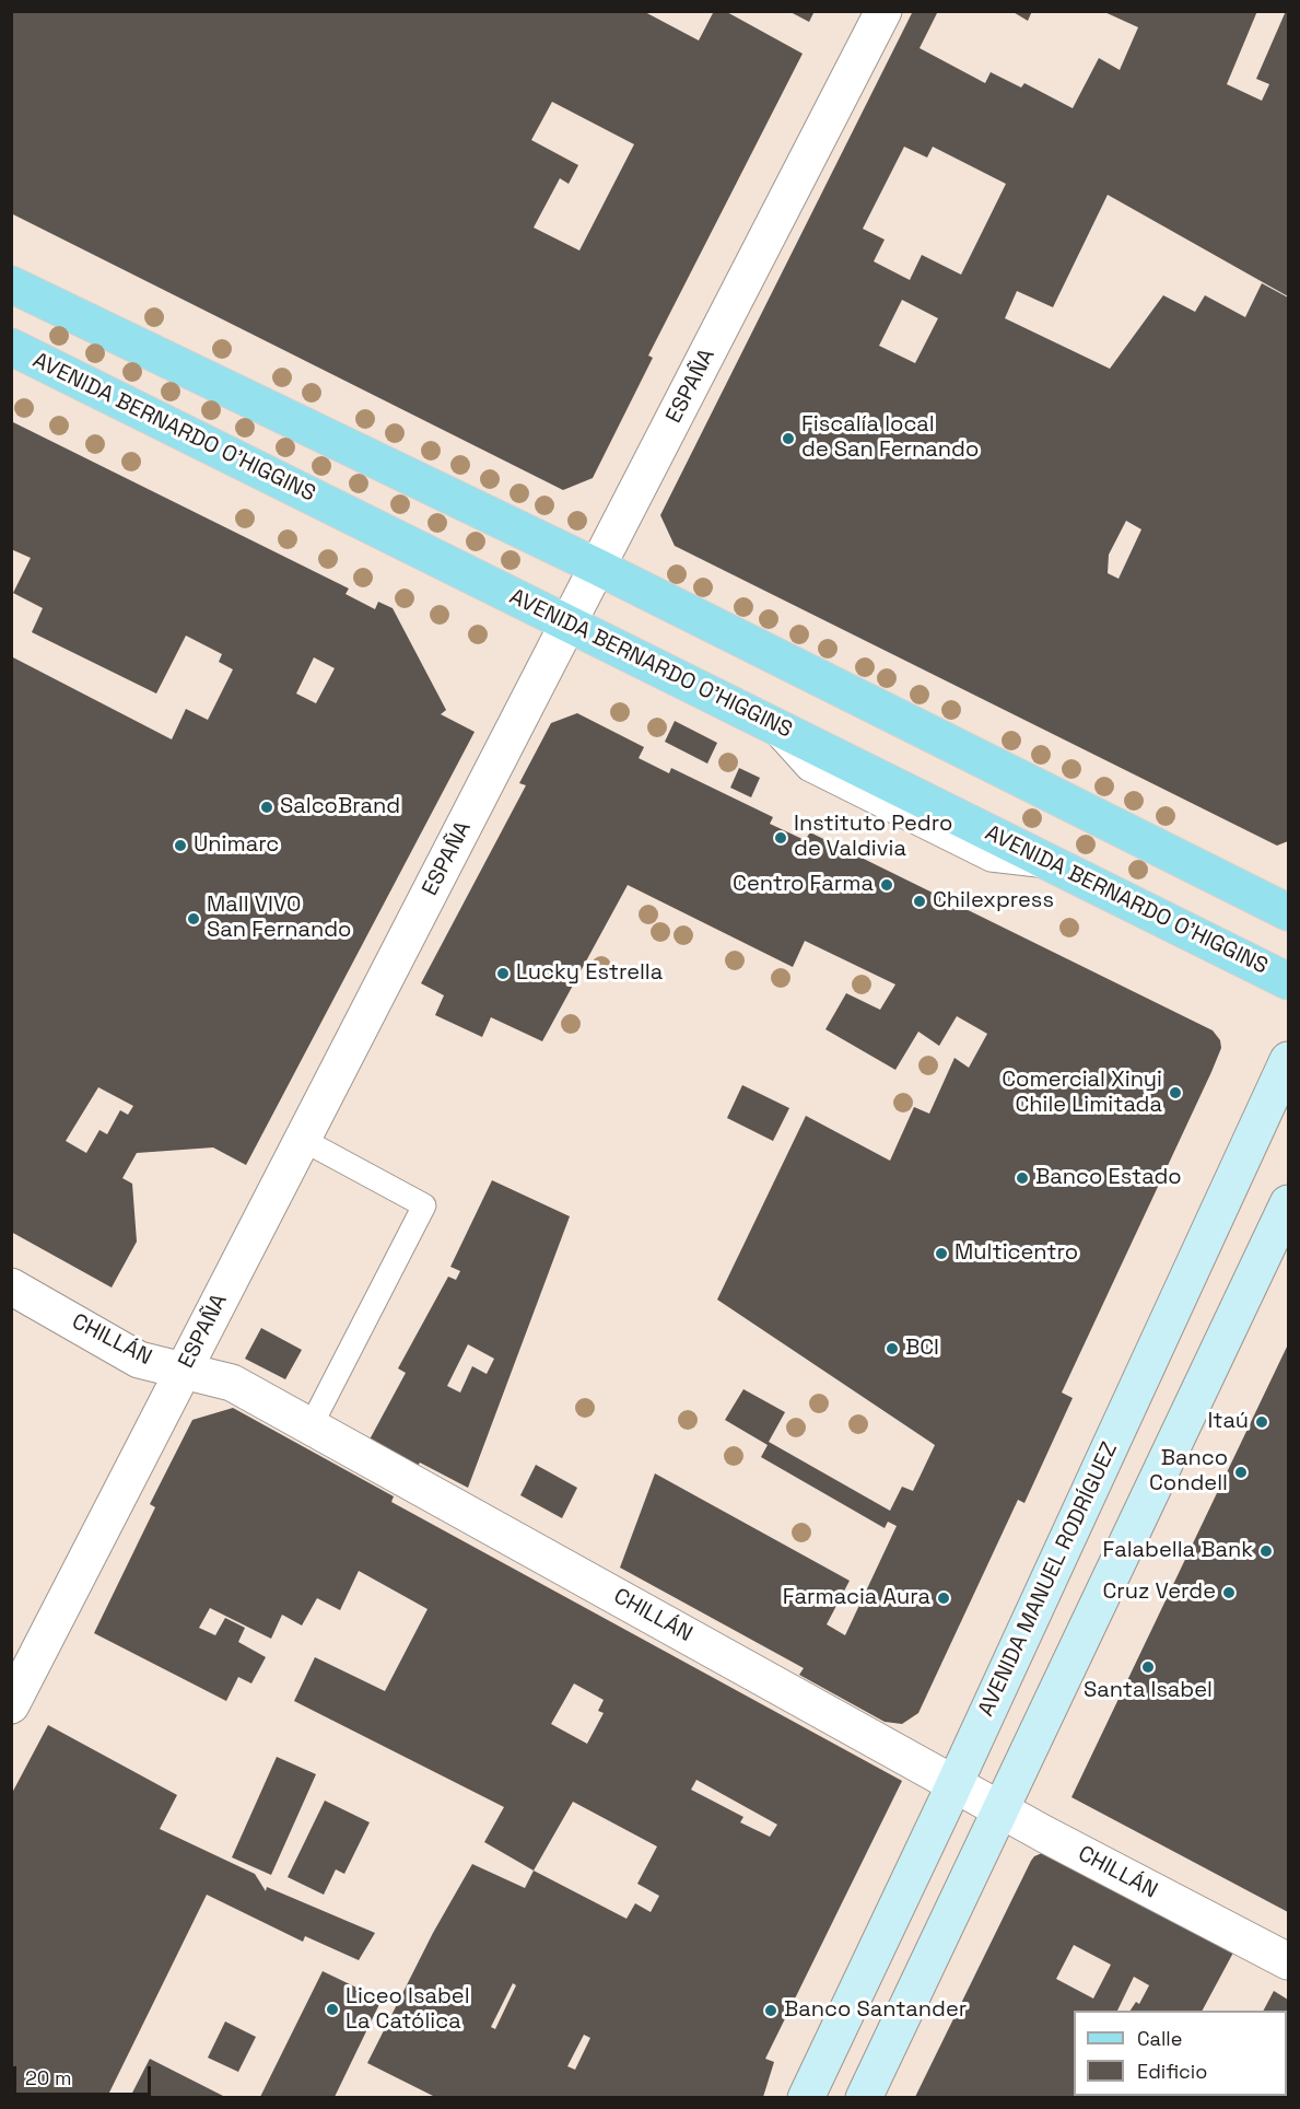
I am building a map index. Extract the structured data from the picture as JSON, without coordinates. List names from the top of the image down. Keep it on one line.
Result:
{"streets":{"main road":["AVENIDA BERNARDO O'HIGGINS","AVENIDA MANUEL RODRÍGUEZ"],"street":["ESPAÑA","CHILLÁN"]},"crossings":[["ESPAÑA","AVENIDA BERNARDO O'HIGGINS"],["ESPAÑA","CHILLÁN"],["CHILLÁN","AVENIDA MANUEL RODRÍGUEZ"]],"places":["Fiscalía local de San Fernando","SalcoBrand","Instituto Pedro de Valdivia","Unimarc","Centro Farma","Chilexpress","Mall VIVO San Fernando","Lucky Estrella","Comercial Xinyi Chile Limitada","Banco Estado","Multicentro","BCI","Itaú","Banco Condell","Falabella Bank","Cruz Verde","Farmacia Aura","Santa Isabel","Liceo Isabel La Católica","Banco Santander"],"legend":["Calle","Edificio"],"scale_bar":"20 m"}
